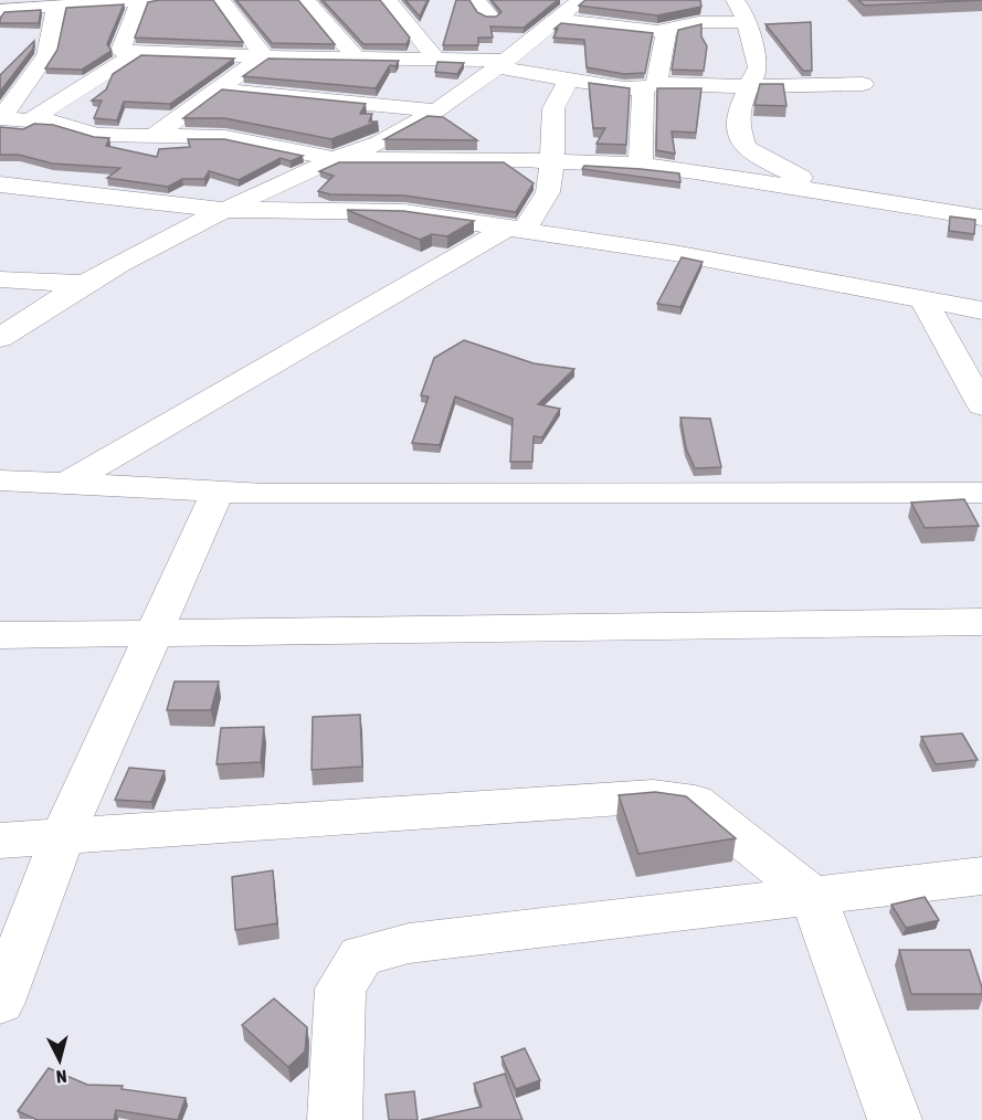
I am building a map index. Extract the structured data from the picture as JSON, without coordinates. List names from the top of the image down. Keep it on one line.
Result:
{"north":"bottom"}
